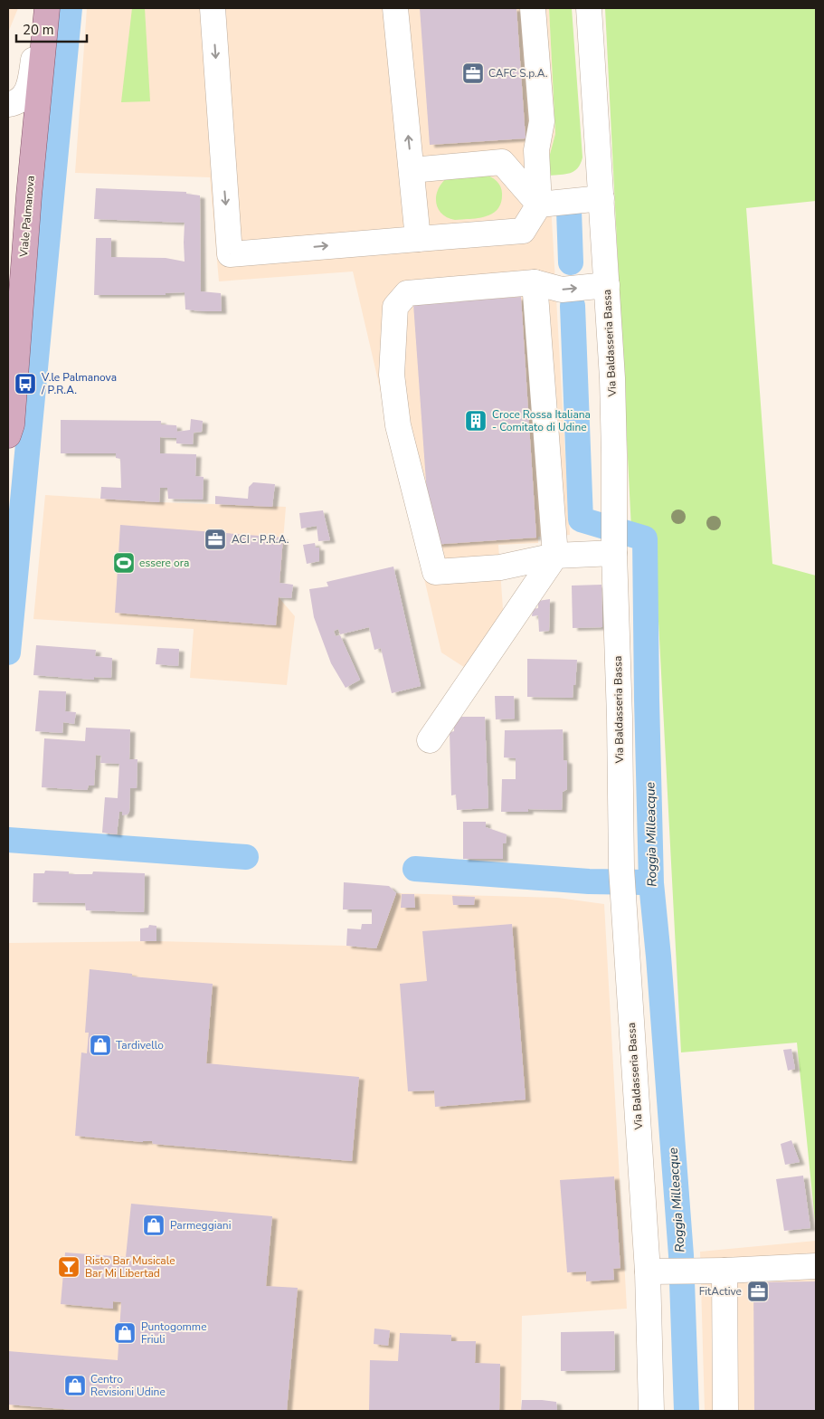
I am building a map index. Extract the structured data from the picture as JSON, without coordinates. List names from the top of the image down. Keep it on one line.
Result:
{"streets":{"main road":["Viale Palmanova"],"street":["Via Baldasseria Bassa"]},"water":["Roggia Milleacque"],"places":{"office":["CAFC S.p.A.","ACI - P.R.A.","FitActive"],"bus stop":["V.le Palmanova / P.R.A."],"building":["Croce Rossa Italiana - Comitato di Udine"],"sports":["essere ora"],"shop":["Tardivello","Parmeggiani","Puntogomme Friuli","Centro Revisioni Udine"],"bar":["Risto Bar Musicale Bar Mi Libertad"]},"scale_bar":"20 m"}
